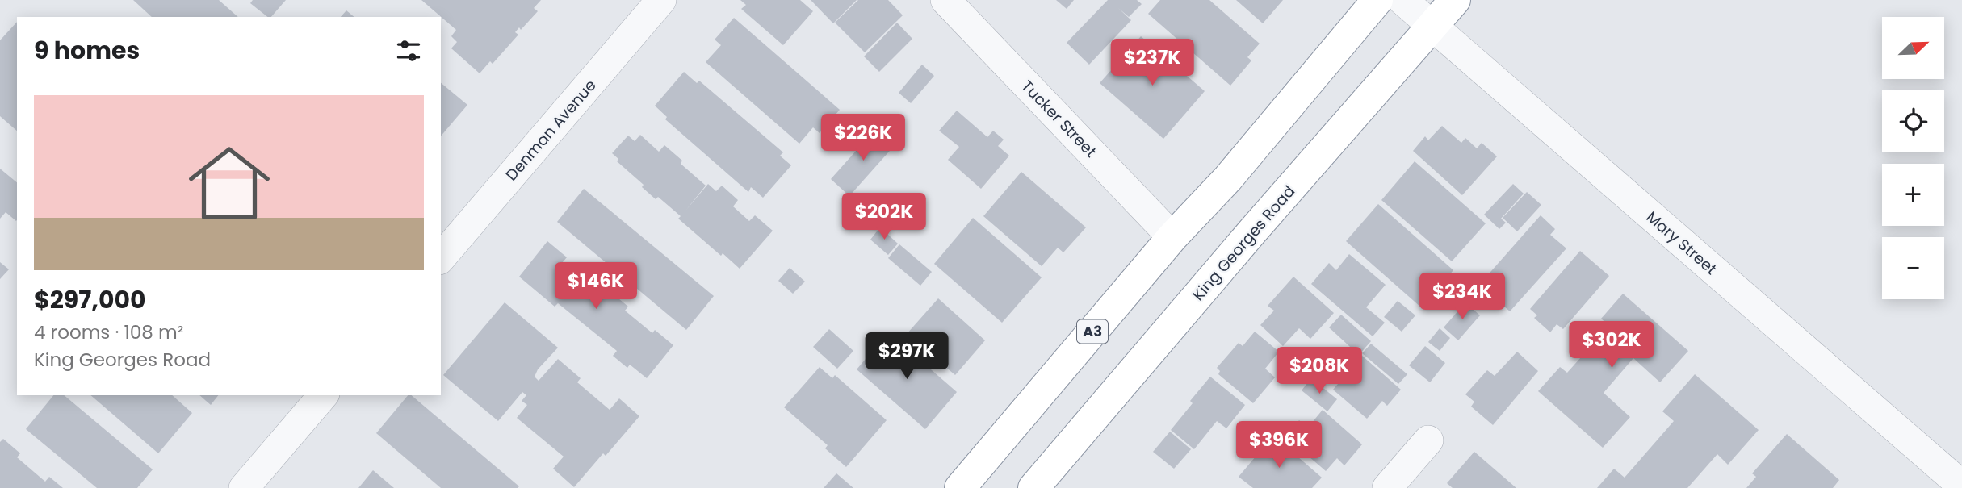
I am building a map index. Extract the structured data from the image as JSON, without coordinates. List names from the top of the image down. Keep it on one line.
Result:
{"streets":{"highway":["King Georges Road","A3"],"street":["Tucker Street","Denman Avenue","Mary Street"]},"crossings":[["Tucker Street","A3"],["King Georges Road","Mary Street"]],"north":"top right","page":{"map_buttons":["+","−"],"heading":"9 homes","price":["$237K","$226K","$202K","$146K","$234K","$302K","$297K","$208K","$396K"],"list":[{"name":"$297,000","note":"4 rooms · 108 m² · King Georges Road"}]}}
